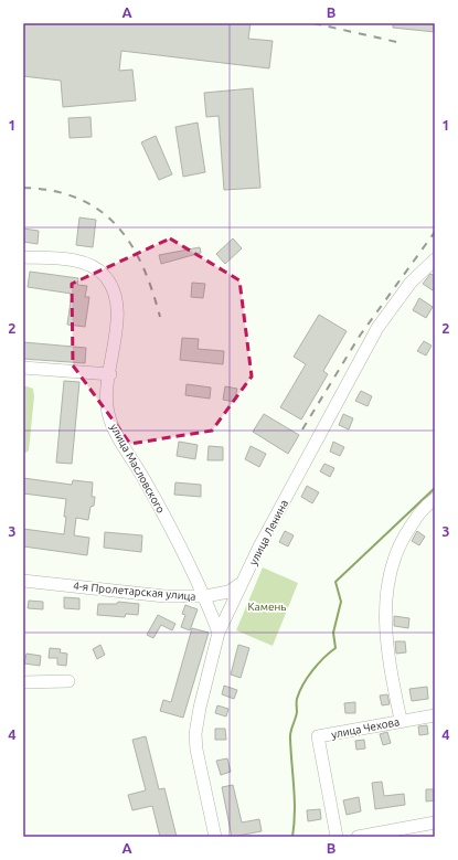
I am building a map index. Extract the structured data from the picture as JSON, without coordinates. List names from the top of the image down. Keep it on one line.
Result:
{"streets":{"street":["улица Масловского","улица Ленина","4-я Пролетарская улица","улица Чехова"]},"crossings":[["улица Масловского","улица Ленина"],["улица Масловского","4-я Пролетарская улица"],["улица Ленина","4-я Пролетарская улица"]],"parks":["Камень"],"grid":{"columns":["A","B"],"rows":["1","2","3","4"]}}
